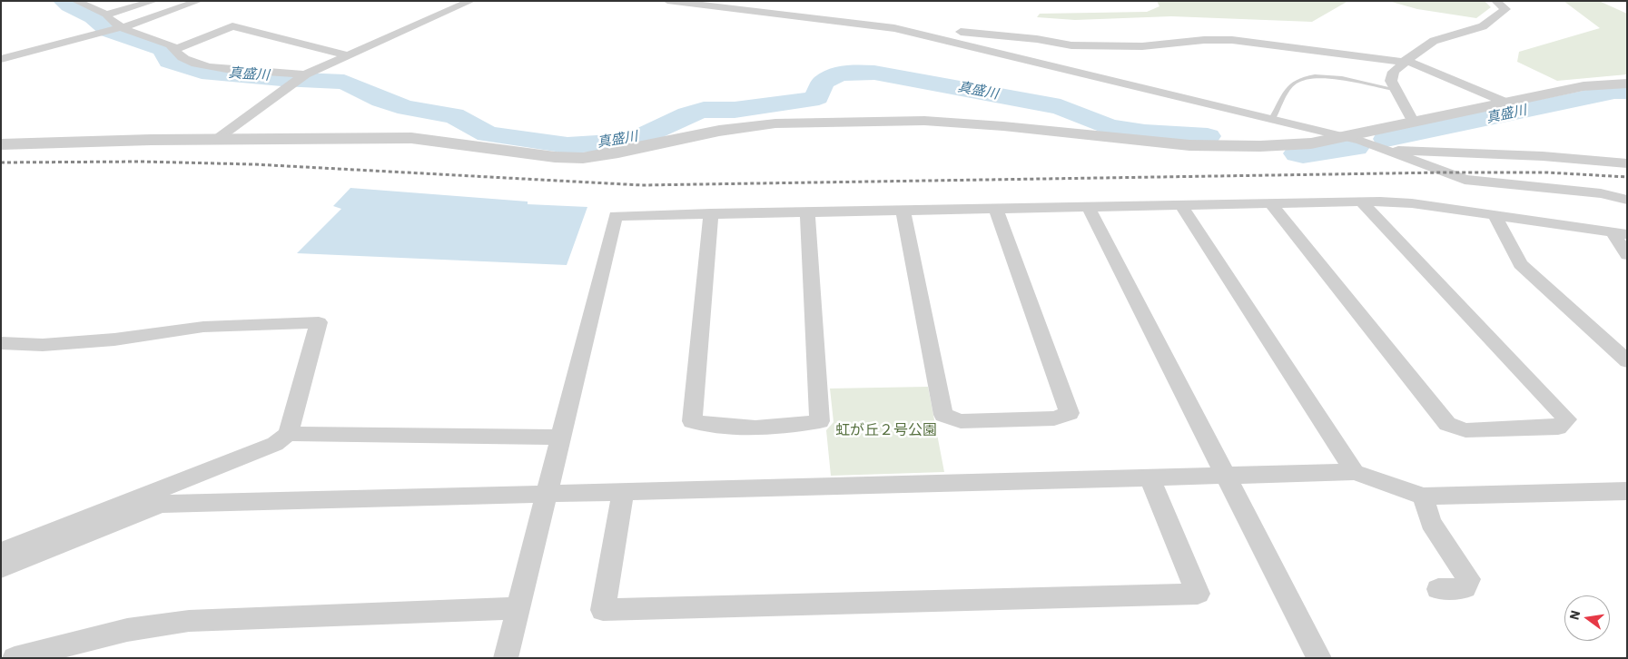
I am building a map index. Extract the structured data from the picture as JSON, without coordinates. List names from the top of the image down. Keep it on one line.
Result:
{"water":["真盛川"],"parks":["虹が丘２号公園"],"north":"left"}
